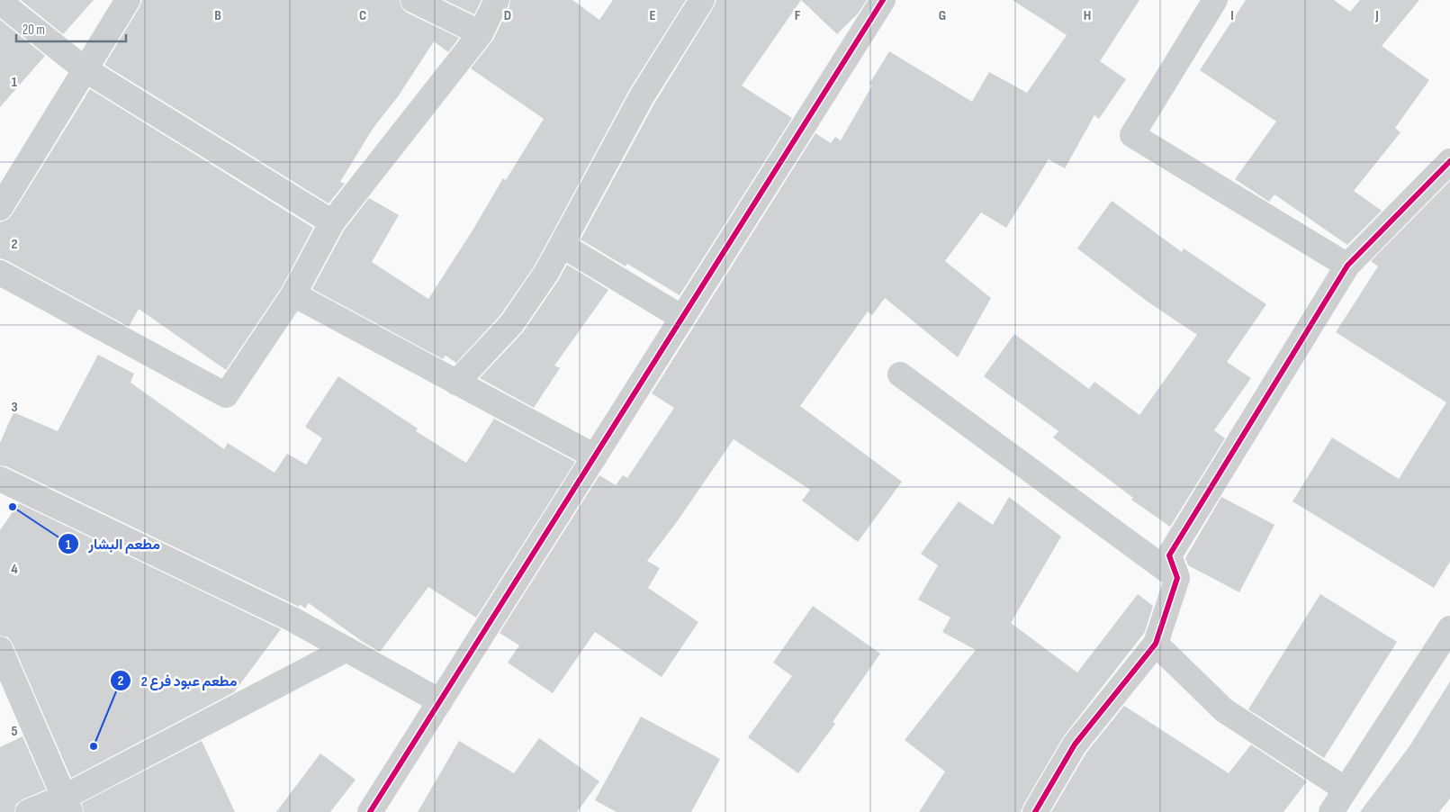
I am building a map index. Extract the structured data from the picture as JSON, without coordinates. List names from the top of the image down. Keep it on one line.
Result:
{"places":["مطعم البشار","مطعم عبود فرع 2"],"scale_bar":"20 m","grid":{"columns":["B","C","D","E","F","G","H","I","J"],"rows":["1","2","3","4","5"]}}
